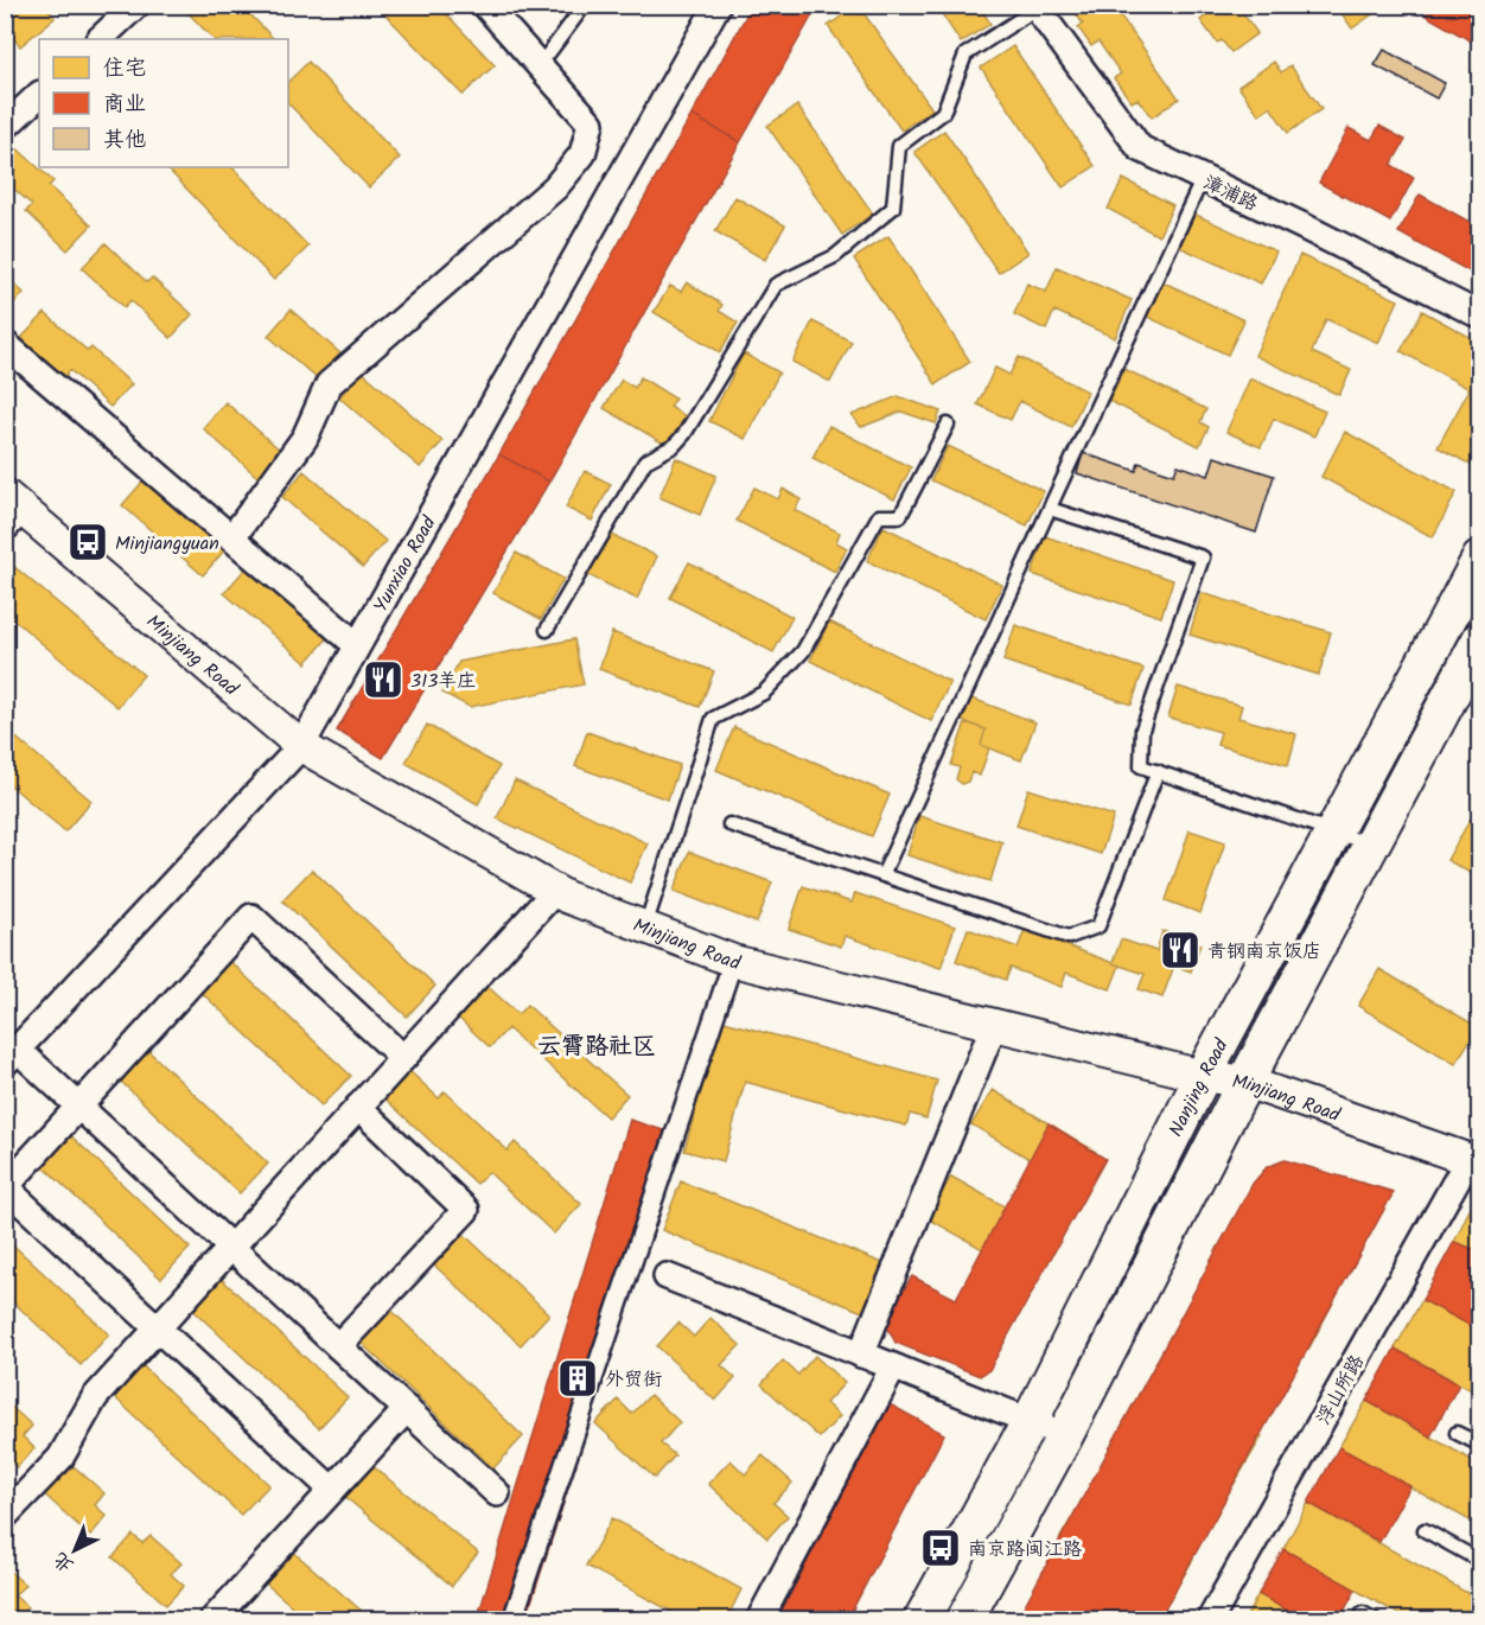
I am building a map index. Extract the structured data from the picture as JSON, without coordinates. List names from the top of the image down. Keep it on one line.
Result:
{"streets":{"main road":["Nanjing Road"],"street":["漳浦路","Yunxiao Road","Minjiang Road","浮山所路"]},"crossings":[["Yunxiao Road","Minjiang Road"],["Minjiang Road","Nanjing Road"],["Minjiang Road","浮山所路"]],"districts":["云霄路社区"],"places":{"bus stop":["Minjiangyuan","南京路闽江路"],"restaurant":["313羊庄","青钢南京饭店"],"building":["外贸街"]},"legend":["住宅","商业","其他"],"north":"bottom left"}
